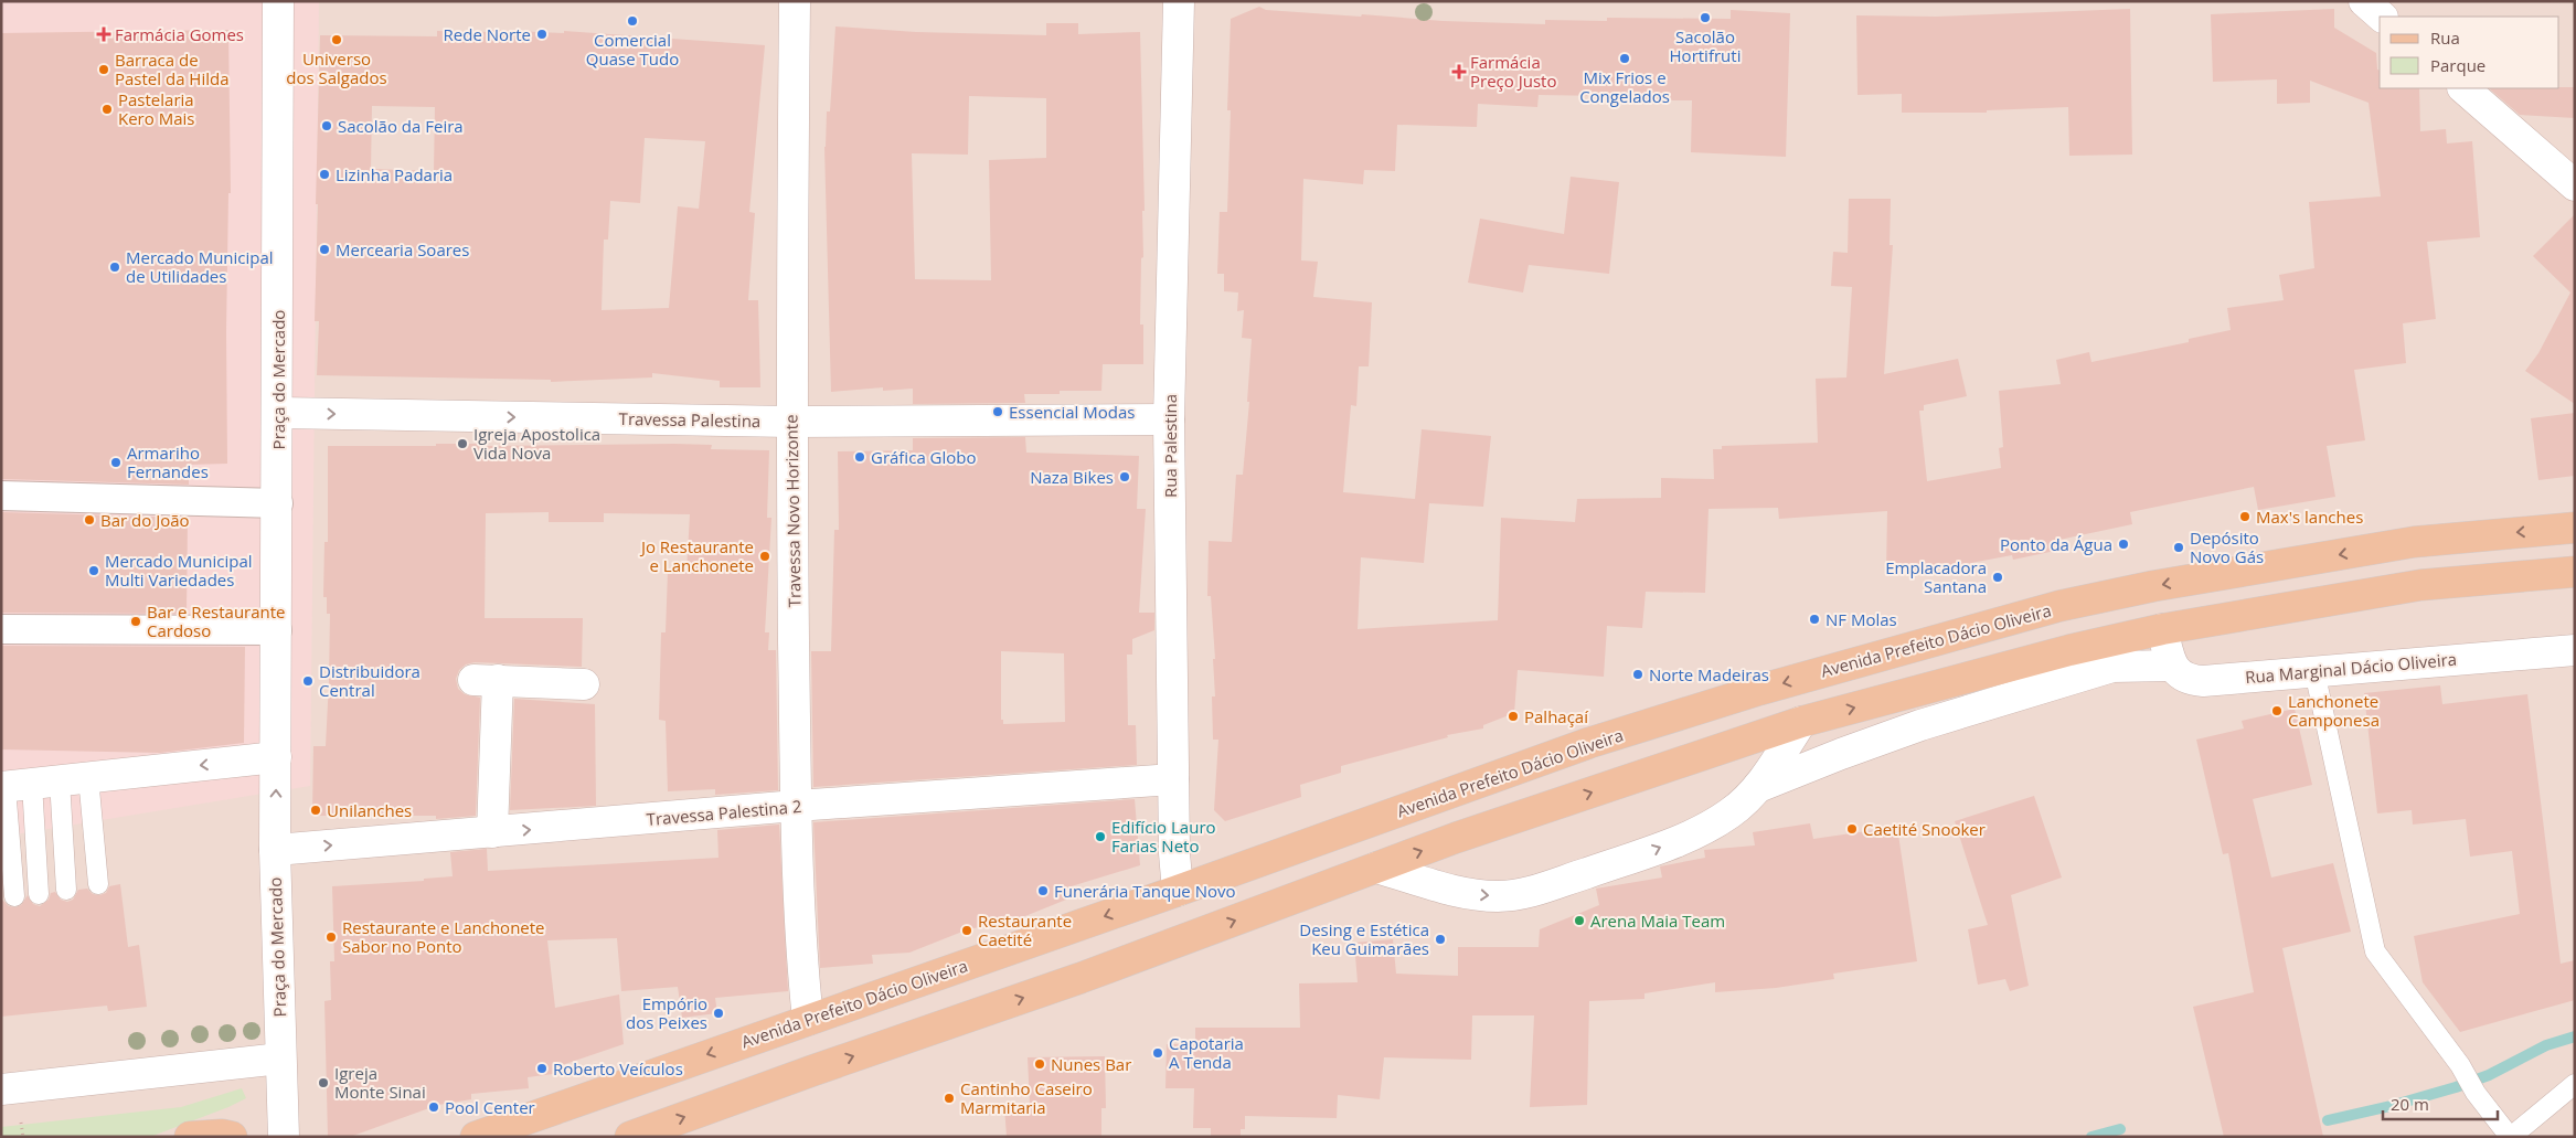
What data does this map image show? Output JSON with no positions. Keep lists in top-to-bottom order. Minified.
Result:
{"streets":{"main road":["Avenida Prefeito Dácio Oliveira"],"street":["Praça do Mercado","Travessa Palestina","Rua Palestina","Travessa Novo Horizonte","Rua Marginal Dácio Oliveira","Travessa Palestina 2"]},"crossings":[["Praça do Mercado","Travessa Palestina"],["Praça do Mercado","Travessa Palestina 2"],["Travessa Palestina","Rua Palestina"],["Travessa Palestina","Travessa Novo Horizonte"],["Rua Palestina","Avenida Prefeito Dácio Oliveira"],["Rua Palestina","Travessa Palestina 2"],["Travessa Novo Horizonte","Avenida Prefeito Dácio Oliveira"],["Travessa Novo Horizonte","Travessa Palestina 2"]],"one_way":["Travessa Palestina","Travessa Palestina 2"],"places":{"other":["Sacolão Hortifruti","Comercial Quase Tudo","Rede Norte","Universo dos Salgados","Mix Frios e Congelados","Barraca de Pastel da Hilda","Pastelaria Kero Mais","Sacolão da Feira","Lizinha Padaria","Mercearia Soares","Mercado Municipal de Utilidades","Essencial Modas","Igreja Apostolica Vida Nova","Gráfica Globo","Armariho Fernandes","Naza Bikes","Max's lanches","Bar do João","Ponto da Água","Depósito Novo Gás","Jo Restaurante e Lanchonete","Mercado Municipal Multi Variedades","Emplacadora Santana","NF Molas","Bar e Restaurante Cardoso","Norte Madeiras","Distribuidora Central","Lanchonete Camponesa","Palhaçaí","Unilanches","Caetité Snooker","Edifício Lauro Farias Neto","Funerária Tanque Novo","Arena Maia Team","Restaurante Caetité","Restaurante e Lanchonete Sabor no Ponto","Desing e Estética Keu Guimarães","Empório dos Peixes","Capotaria A Tenda","Nunes Bar","Roberto Veículos","Igreja Monte Sinai","Cantinho Caseiro Marmitaria","Pool Center"],"health":["Farmácia Gomes","Farmácia Preço Justo"]},"legend":["Rua","Parque"],"scale_bar":"20 m"}
